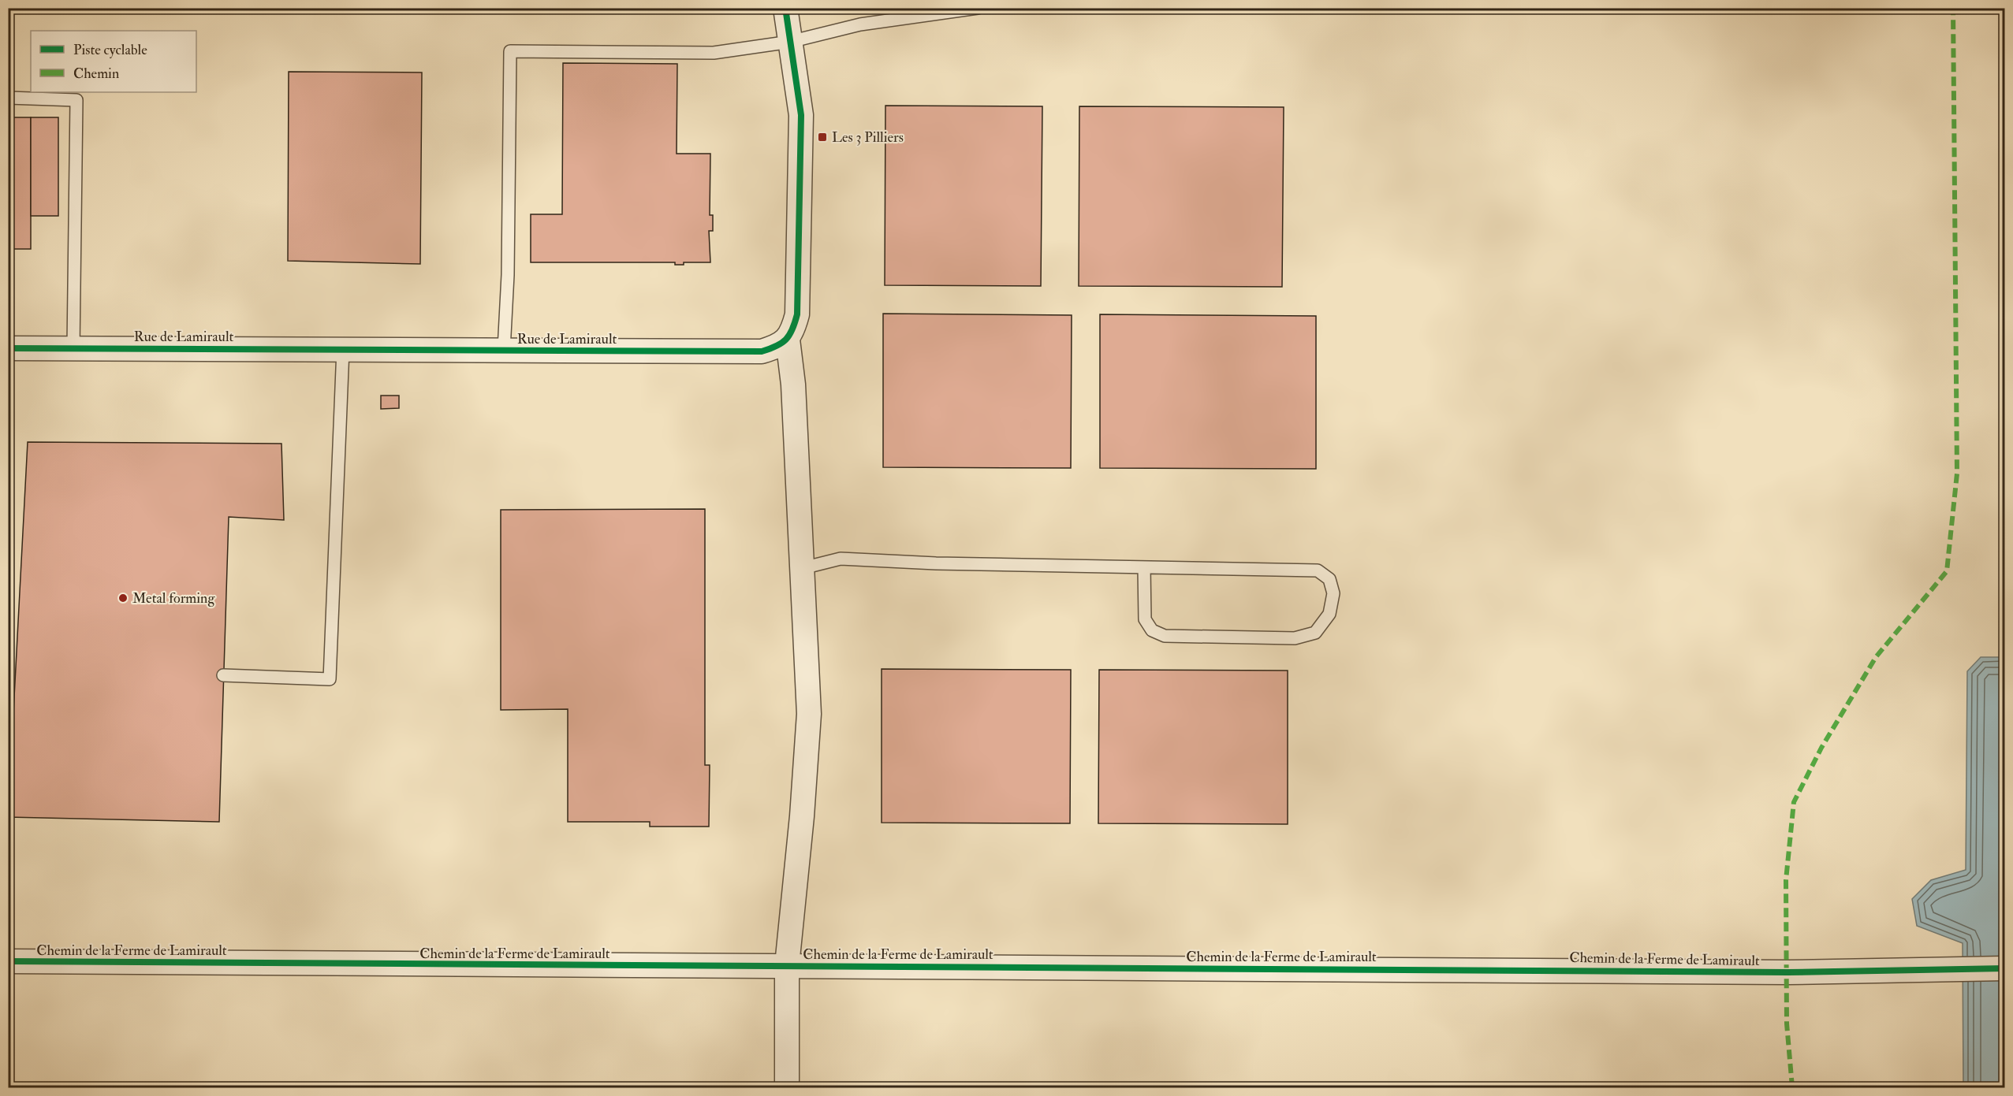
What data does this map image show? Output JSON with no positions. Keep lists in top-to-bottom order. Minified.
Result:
{"streets":{"street":["Rue de Lamirault","Chemin de la Ferme de Lamirault"]},"places":{"transit":["Les 3 Pilliers"],"other":["Metal forming"]},"legend":["Piste cyclable","Chemin"]}
